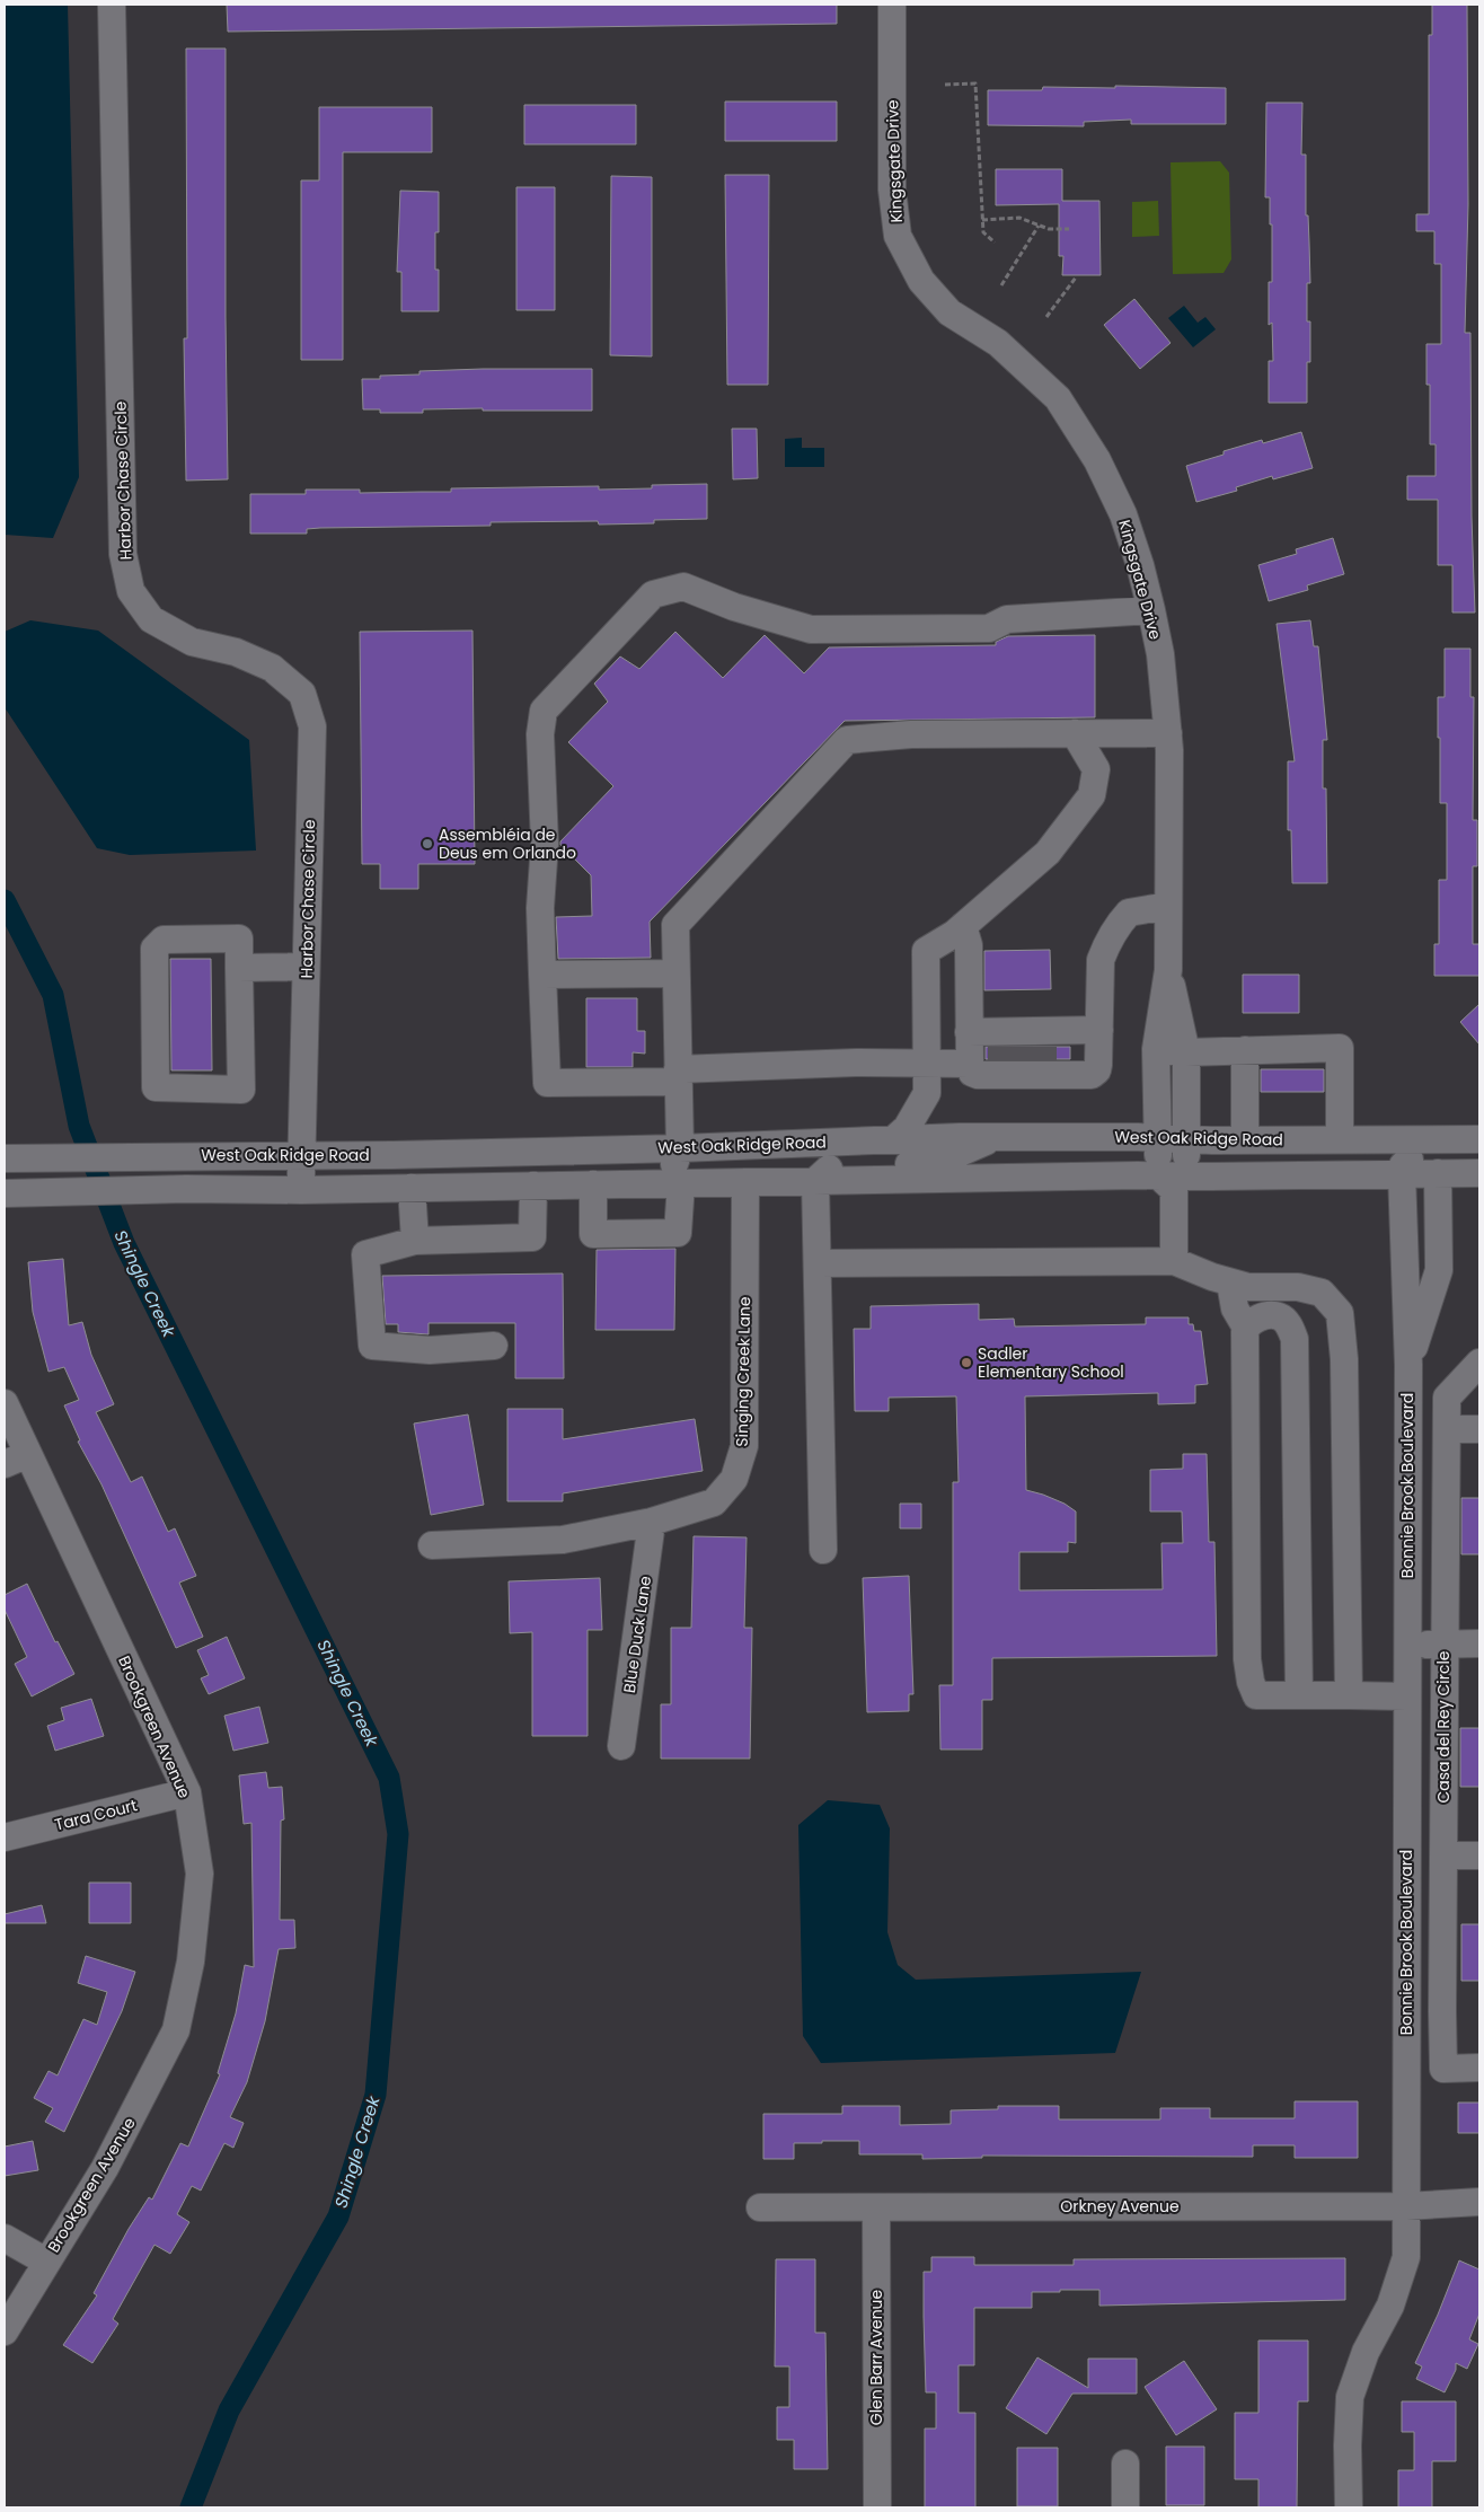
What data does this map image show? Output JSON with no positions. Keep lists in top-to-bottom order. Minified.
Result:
{"streets":{"street":["Kingsgate Drive","Harbor Chase Circle","West Oak Ridge Road","Singing Creek Lane","Bonnie Brook Boulevard","Blue Duck Lane","Brookgreen Avenue","Casa del Rey Circle","Tara Court","Orkney Avenue","Glen Barr Avenue"]},"crossings":[["Kingsgate Drive","West Oak Ridge Road"],["Harbor Chase Circle","West Oak Ridge Road"],["Singing Creek Lane","Blue Duck Lane"],["Bonnie Brook Boulevard","Orkney Avenue"],["Brookgreen Avenue","Tara Court"],["Orkney Avenue","Glen Barr Avenue"]],"water":["Shingle Creek"],"places":["Assembléia de Deus em Orlando","Sadler Elementary School"]}
